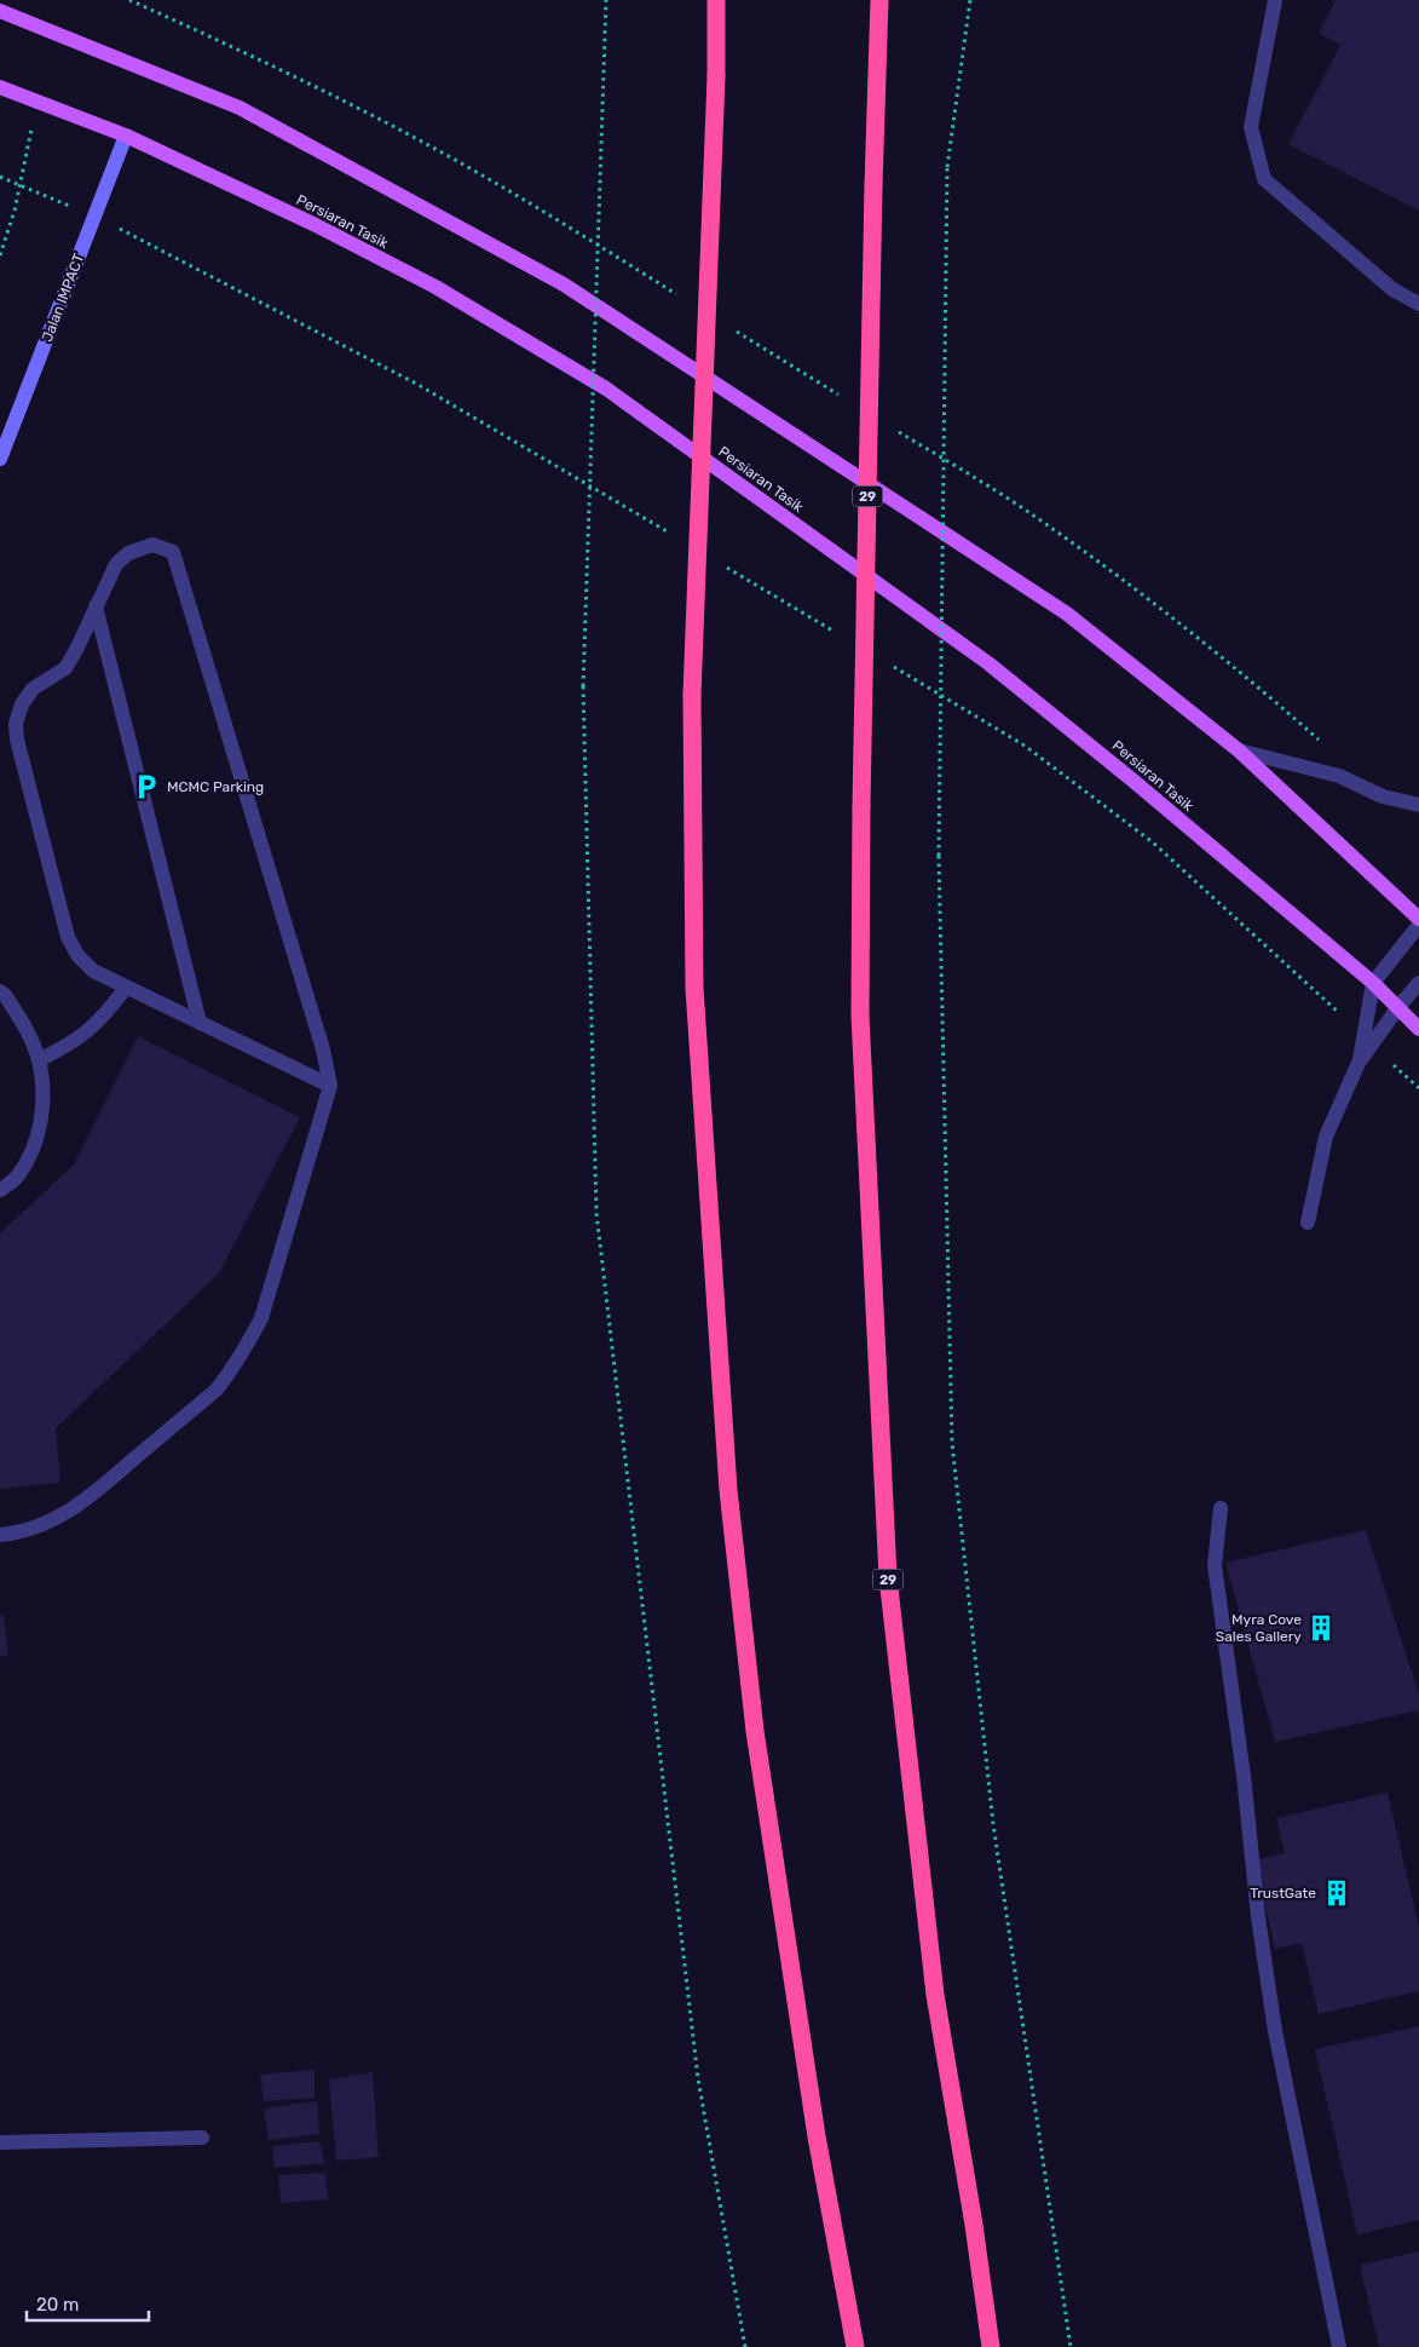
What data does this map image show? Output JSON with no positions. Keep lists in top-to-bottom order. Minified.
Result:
{"streets":{"highway":["29"],"main road":["Persiaran Tasik"],"street":["Jalan IMPACT"]},"crossings":[["Persiaran Tasik","Jalan IMPACT"]],"places":{"parking":["MCMC Parking"],"building":["Myra Cove Sales Gallery","TrustGate"]},"scale_bar":"20 m"}
